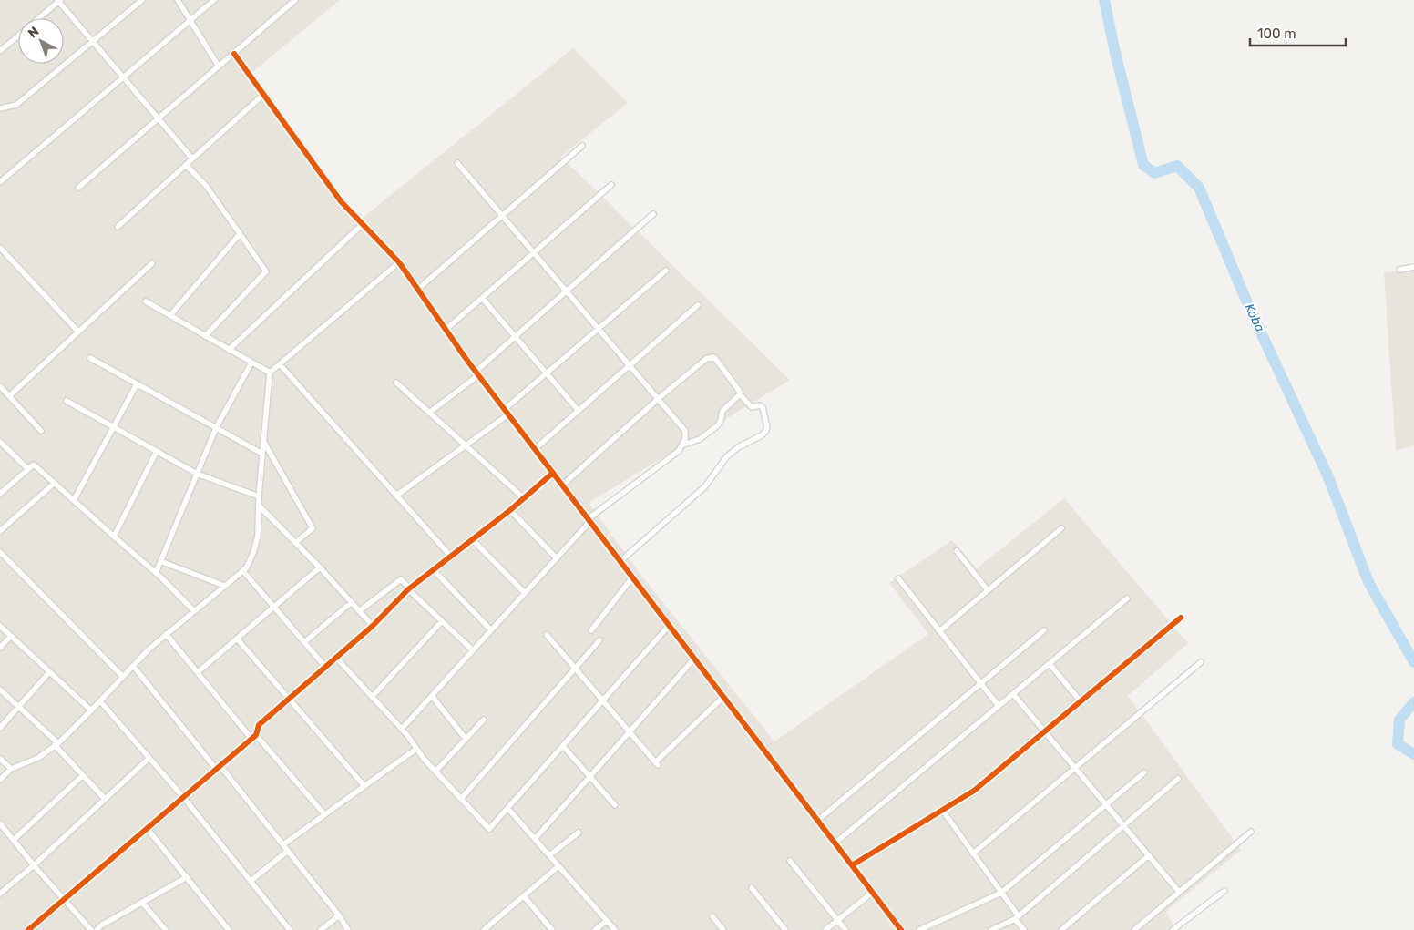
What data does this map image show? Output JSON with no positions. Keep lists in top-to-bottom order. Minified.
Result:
{"water":["Koba"],"scale_bar":"100 m","north":"top left"}
